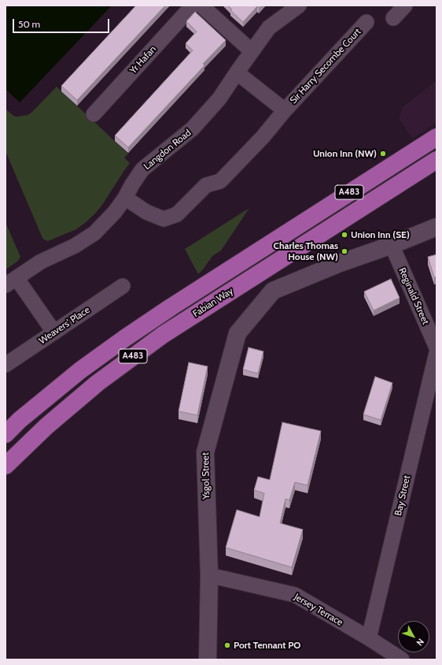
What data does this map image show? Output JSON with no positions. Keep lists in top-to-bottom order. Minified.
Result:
{"streets":{"highway":["A483","Fabian Way"],"street":["Yr Hafan","Sir Harry Secombe Court","Langdon Road","Reginald Street","Weavers' Place","Ysgol Street","Bay Street","Jersey Terrace"]},"crossings":[["Sir Harry Secombe Court","Langdon Road"],["Reginald Street","Ysgol Street"],["Ysgol Street","Jersey Terrace"],["Bay Street","Jersey Terrace"]],"places":["Union Inn (NW)","Union Inn (SE)","Charles Thomas House (NW)","Port Tennant PO"],"scale_bar":"50 m","north":"bottom right"}
